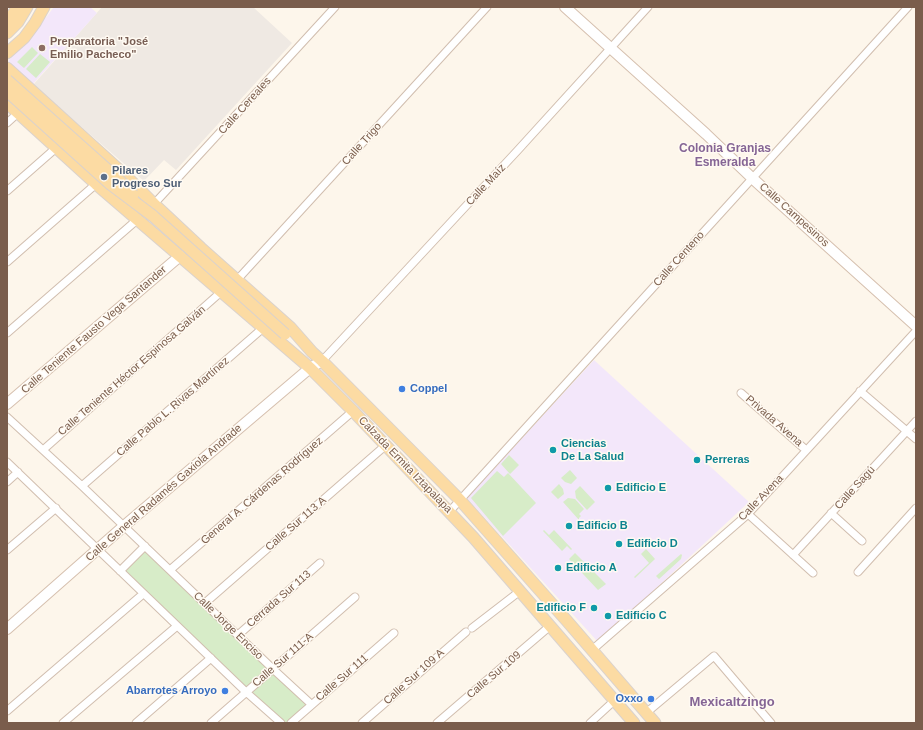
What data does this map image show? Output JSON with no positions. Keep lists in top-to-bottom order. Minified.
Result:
{"streets":{"main road":["Calzada Ermita Iztapalapa"],"street":["Calle Cereales","Calle Trigo","Calle Maíz","Calle Campesinos","Calle Centeno","Calle Teniente Fausto Vega Santander","Calle Teniente Héctor Espinosa Galván","Calle Pablo L. Rivas Martínez","Privada Avena","Calle Sagú","General A. Cárdenas Rodríguez","Calle General Radamés Gaxiola Andrade","Calle Avena","Calle Sur 113 A","Cerrada Sur 113","Calle Jorge Enciso","Calle Sur 111-A","Calle Sur 109","Calle Sur 109 A","Calle Sur 111"]},"crossings":[["Calle Cereales","Calzada Ermita Iztapalapa"],["Calle Trigo","Calzada Ermita Iztapalapa"],["Calle Maíz","Calle Campesinos"],["Calle Maíz","Calzada Ermita Iztapalapa"],["Calle Maíz","Calle General Radamés Gaxiola Andrade"],["Calle Campesinos","Calle Centeno"],["Calle Centeno","Calzada Ermita Iztapalapa"],["Calle Teniente Fausto Vega Santander","Calzada Ermita Iztapalapa"],["Calle Teniente Héctor Espinosa Galván","Calzada Ermita Iztapalapa"],["Calle Teniente Héctor Espinosa Galván","Calle Jorge Enciso"],["Calle Pablo L. Rivas Martínez","Calzada Ermita Iztapalapa"],["Calle Pablo L. Rivas Martínez","Calle Jorge Enciso"],["Privada Avena","Calle Avena"],["Calzada Ermita Iztapalapa","General A. Cárdenas Rodríguez"],["Calzada Ermita Iztapalapa","Calle General Radamés Gaxiola Andrade"],["Calzada Ermita Iztapalapa","Calle Avena"],["Calzada Ermita Iztapalapa","Calle Sur 113 A"],["Calzada Ermita Iztapalapa","Calle Sur 109"],["Calzada Ermita Iztapalapa","Calle Sur 109 A"],["General A. Cárdenas Rodríguez","Calle Jorge Enciso"],["Calle General Radamés Gaxiola Andrade","Calle Jorge Enciso"],["Calle Sur 113 A","Calle Jorge Enciso"],["Cerrada Sur 113","Calle Jorge Enciso"],["Calle Jorge Enciso","Calle Sur 111-A"],["Calle Jorge Enciso","Calle Sur 111"]],"districts":["Colonia Granjas Esmeralda","Mexicaltzingo"],"places":["Preparatoria \"José Emilio Pacheco\"","Pilares Progreso Sur","Coppel","Ciencias De La Salud","Perreras","Edificio E","Edificio B","Edificio D","Edificio A","Edificio F","Edificio C","Abarrotes Arroyo","Oxxo"]}
